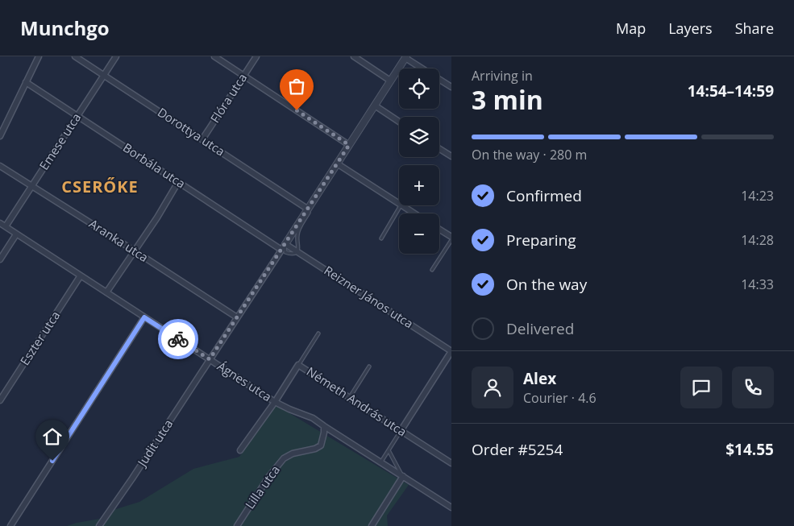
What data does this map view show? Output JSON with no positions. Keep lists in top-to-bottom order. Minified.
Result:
{"streets":{"street":["Flóra utca","Dorottya utca","Emese utca","Borbála utca","Aranka utca","Reizner János utca","Eszter utca","Ágnes utca","Németh András utca","Judit utca","Lilla utca"]},"crossings":[["Flóra utca","Dorottya utca"],["Dorottya utca","Emese utca"],["Emese utca","Borbála utca"],["Emese utca","Aranka utca"],["Emese utca","Ágnes utca"],["Borbála utca","Judit utca"],["Aranka utca","Judit utca"],["Reizner János utca","Judit utca"],["Eszter utca","Ágnes utca"],["Ágnes utca","Németh András utca"],["Ágnes utca","Judit utca"],["Ágnes utca","Lilla utca"]],"districts":["CSERŐKE"],"page":{"header":"Munchgo","nav":["Map","Layers","Share"],"heading":["3 min","Arriving in","14:54–14:59"],"panel":["Alex","Courier · 4.6","Order #5254","$14.55"],"map_buttons":["+","−"],"bar":"On the way · 280 m","list":[["Confirmed","14:23"],["Preparing","14:28"],["On the way","14:33"],"Delivered"]}}
